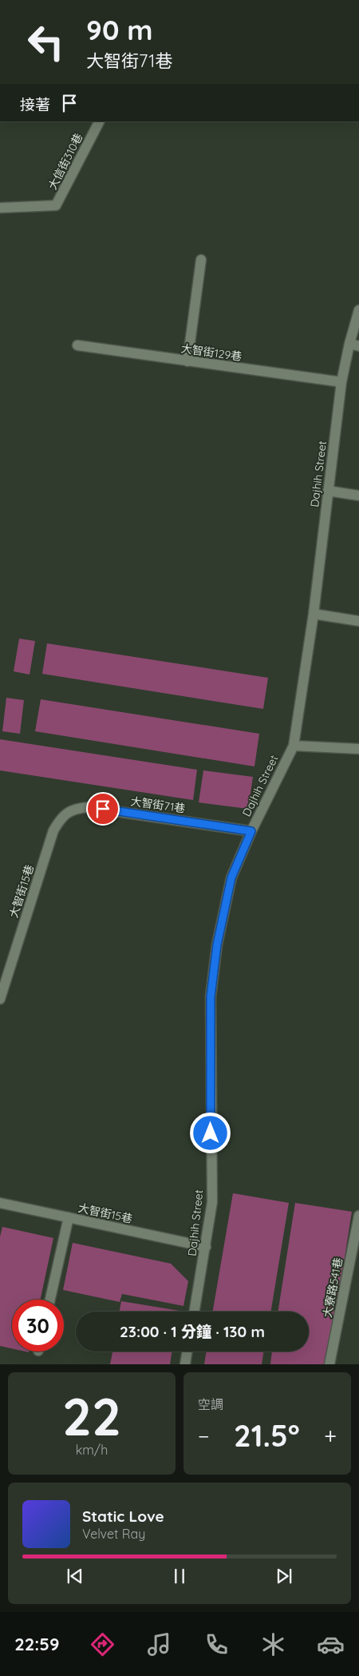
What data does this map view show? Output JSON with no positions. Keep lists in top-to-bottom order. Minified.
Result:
{"streets":{"street":["大信街310巷","大智街129巷","Dajhih Street","大智街71巷","大智街15巷","大寮路541巷"]},"crossings":[["大智街129巷","Dajhih Street"],["Dajhih Street","大智街71巷"],["Dajhih Street","大智街15巷"],["大智街71巷","大智街15巷"]],"page":{"turn":["90 m","大智街71巷"],"then":"接著","limit":"30","trip":"23:00 · 1 分鐘 · 130 m","tile":[["22","km/h"],"空調"],"heat":["−","21.5°","+"],"song":["Static Love","Velvet Ray"],"tabs":"22:59"}}
